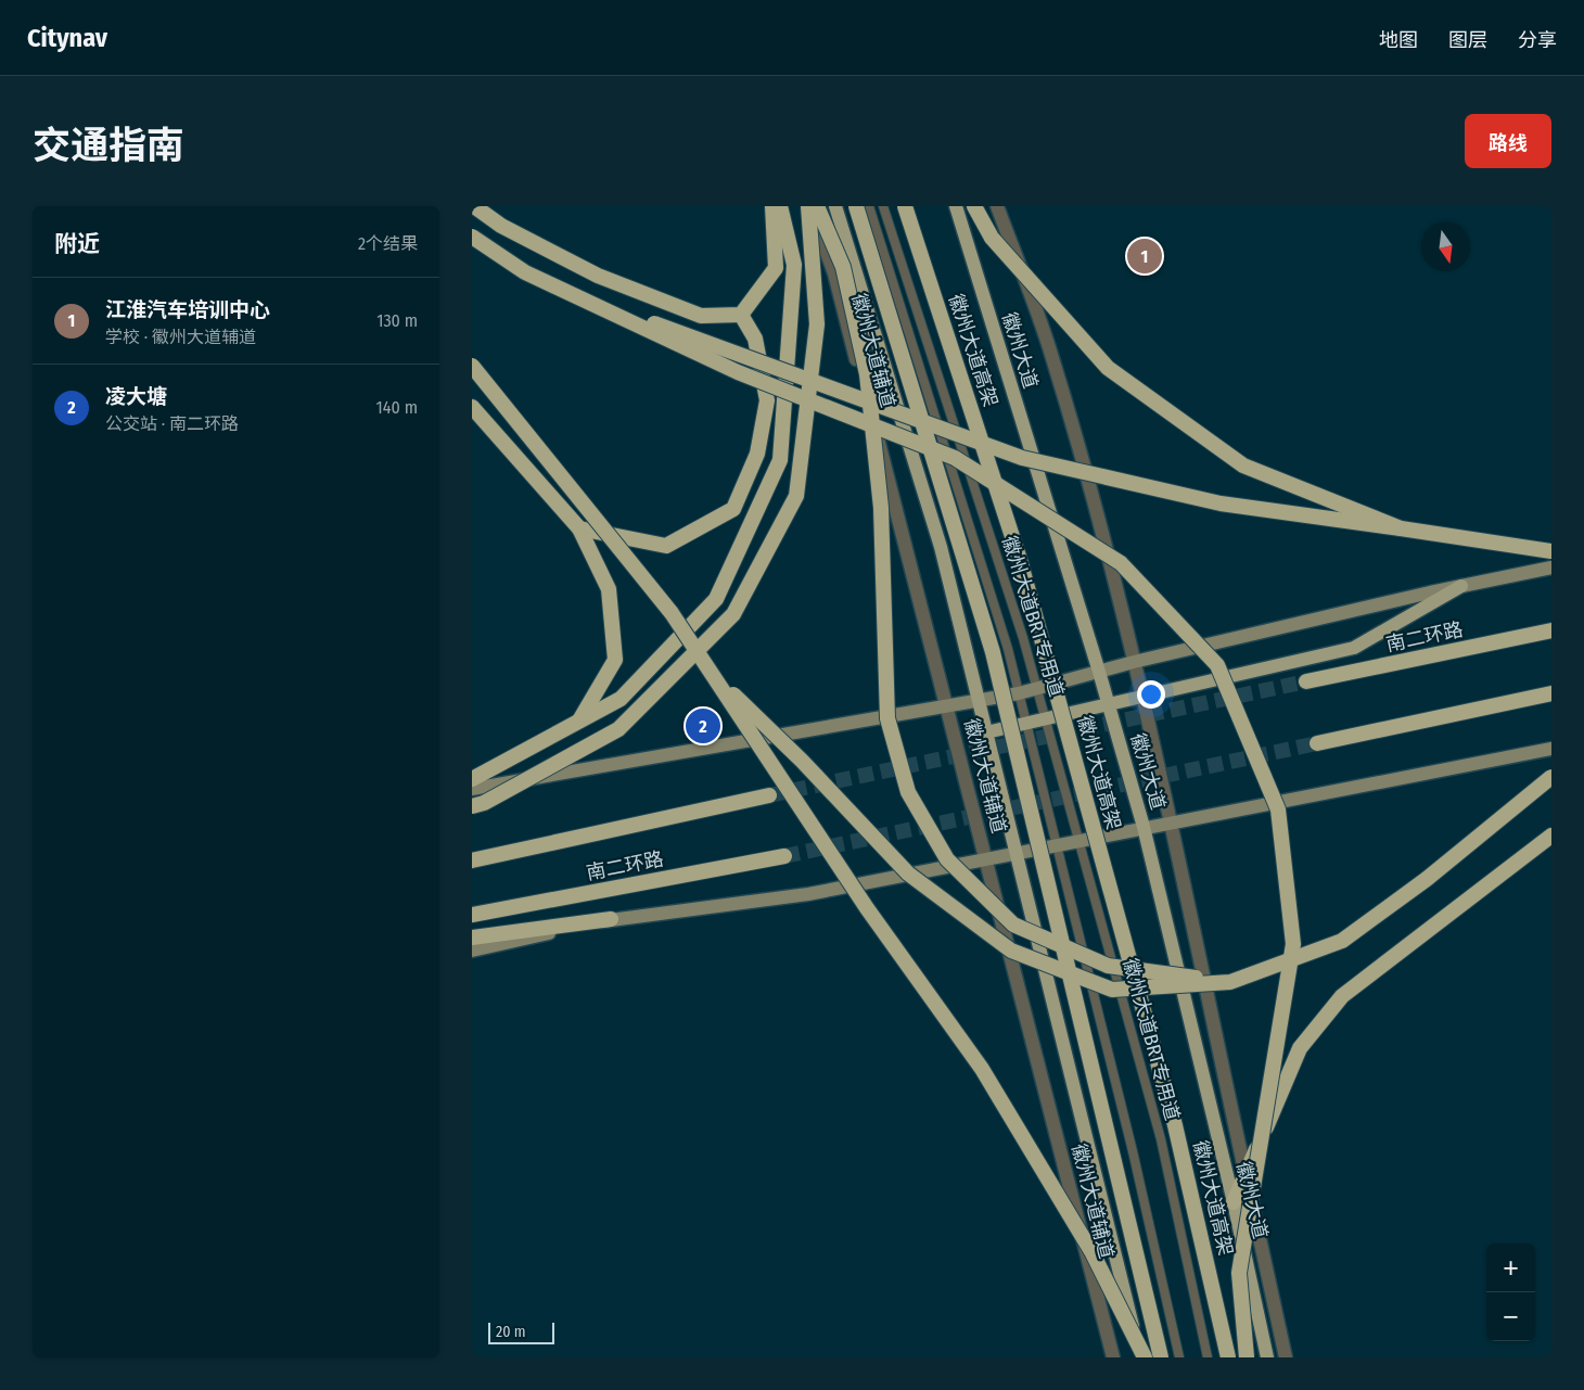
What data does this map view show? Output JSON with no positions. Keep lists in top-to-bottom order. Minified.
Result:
{"streets":{"highway":["徽州大道高架","南二环路"],"main road":["徽州大道"],"street":["徽州大道辅道"],"lane":["徽州大道BRT专用道"]},"scale_bar":"20 m","north":"bottom","page":{"header":"Citynav","nav":["地图","图层","分享"],"title":"交通指南","buttons":"路线","heading":["附近","2个结果"],"pins":["1","2"],"list":[{"mark":"1","name":"江淮汽车培训中心","note":"学校 · 徽州大道辅道","value":"130 m"},{"mark":"2","name":"凌大塘","note":"公交站 · 南二环路","value":"140 m"}],"map_buttons":["+","−"],"scale":"20 m"}}
